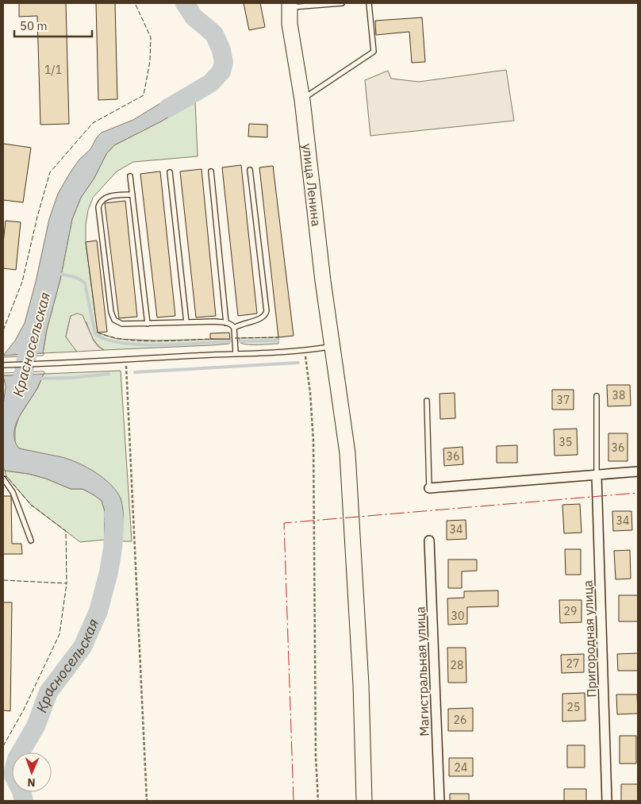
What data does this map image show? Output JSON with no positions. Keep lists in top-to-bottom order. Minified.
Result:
{"streets":{"main road":["улица Ленина"],"street":["Пригородная улица","Магистральная улица"]},"water":["Красносельская"],"house_numbers":["1/1","38","37","35","36","36","34","34","29","30","27","28","25","26","24"],"scale_bar":"50 m","north":"bottom"}
